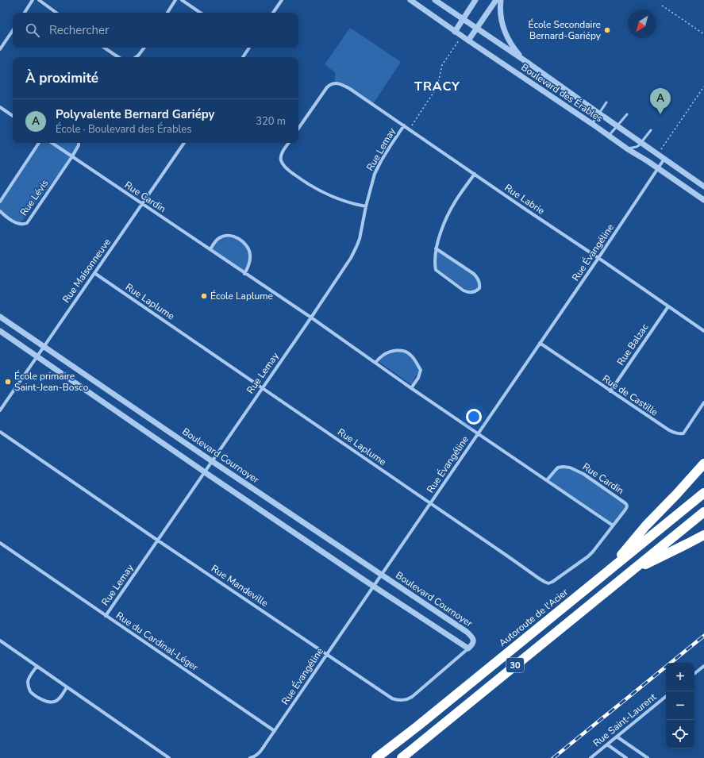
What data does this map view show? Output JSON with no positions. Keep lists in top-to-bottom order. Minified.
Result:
{"streets":{"highway":["Autoroute de l'Acier","30"],"street":["Boulevard des Érables","Rue Lemay","Rue Cardin","Rue Lévis","Rue Labrie","Rue Évangéline","Rue Maisonneuve","Rue Laplume","Rue Balzac","Rue de Castille","Boulevard Cournoyer","Rue Mandeville","Rue du Cardinal-Léger","Rue Saint-Laurent"]},"crossings":[["Boulevard des Érables","Rue Évangéline"],["Rue Lemay","Rue Cardin"],["Rue Lemay","Rue Labrie"],["Rue Lemay","Rue Laplume"],["Rue Lemay","Boulevard Cournoyer"],["Rue Lemay","Rue Mandeville"],["Rue Lemay","Rue du Cardinal-Léger"],["Rue Cardin","Rue Lévis"],["Rue Cardin","Rue Évangéline"],["Rue Cardin","Rue Maisonneuve"],["Rue Cardin","Rue Laplume"],["Rue Labrie","Rue Évangéline"],["Rue Labrie","Rue Balzac"],["Rue Évangéline","Rue Laplume"],["Rue Évangéline","Rue de Castille"],["Rue Évangéline","Boulevard Cournoyer"],["Rue Évangéline","Rue Mandeville"],["Rue Évangéline","Rue du Cardinal-Léger"],["Rue Maisonneuve","Rue Laplume"],["Rue Maisonneuve","Boulevard Cournoyer"],["Rue Balzac","Rue de Castille"],["Boulevard Cournoyer","Rue Mandeville"]],"districts":["TRACY"],"places":["École Secondaire Bernard-Gariépy","École Laplume","École primaire Saint-Jean-Bosco"],"north":"bottom left","page":{"search":"Rechercher","heading":"À proximité","pins":"A","list":[{"mark":"A","name":"Polyvalente Bernard Gariépy","note":"École · Boulevard des Érables","value":"320 m"}],"map_buttons":["+","−"]}}
